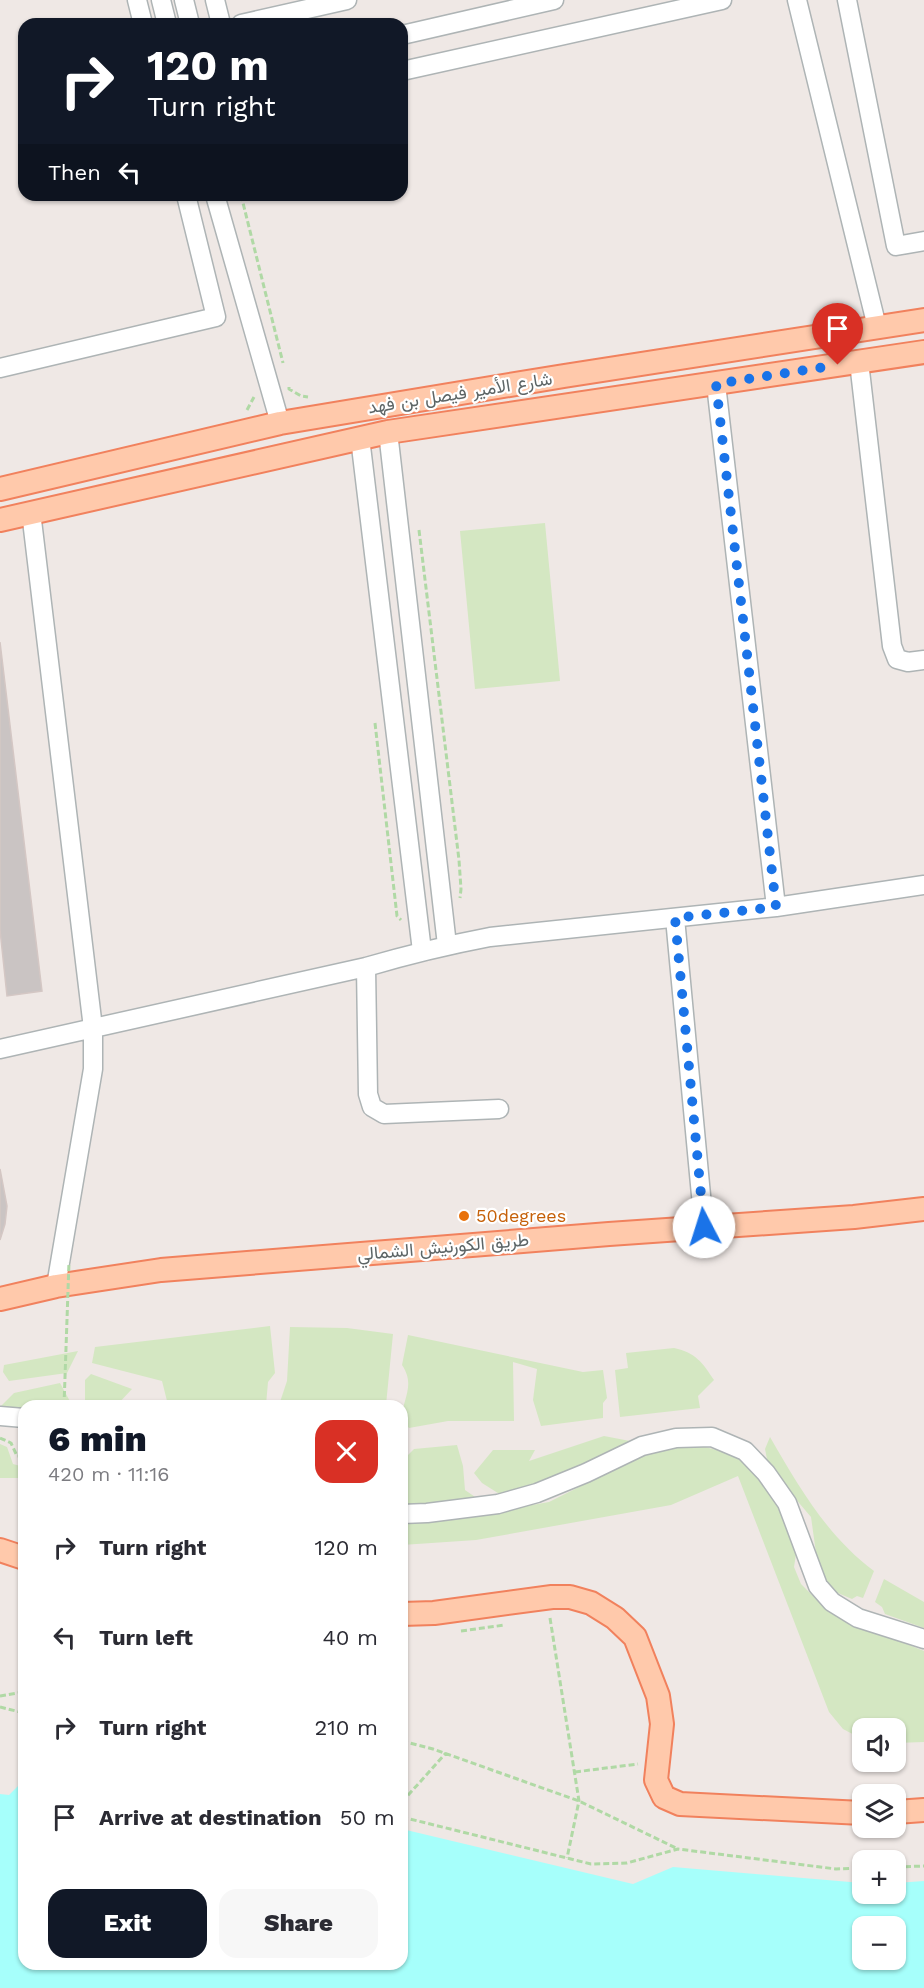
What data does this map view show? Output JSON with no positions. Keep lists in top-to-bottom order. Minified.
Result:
{"streets":{"main road":["شارع الأمير فيصل بن فهد","طريق الكورنيش الشمالي"]},"places":["50degrees"],"page":{"turn":["120 m","Turn right"],"then":"Then","heading":["6 min","420 m · 11:16"],"list":[{"name":"Turn right","value":"120 m"},{"name":"Turn left","value":"40 m"},{"name":"Turn right","value":"210 m"},{"name":"Arrive at destination","value":"50 m"}],"map_buttons":["+","−"],"buttons":["Exit","Share"]}}
